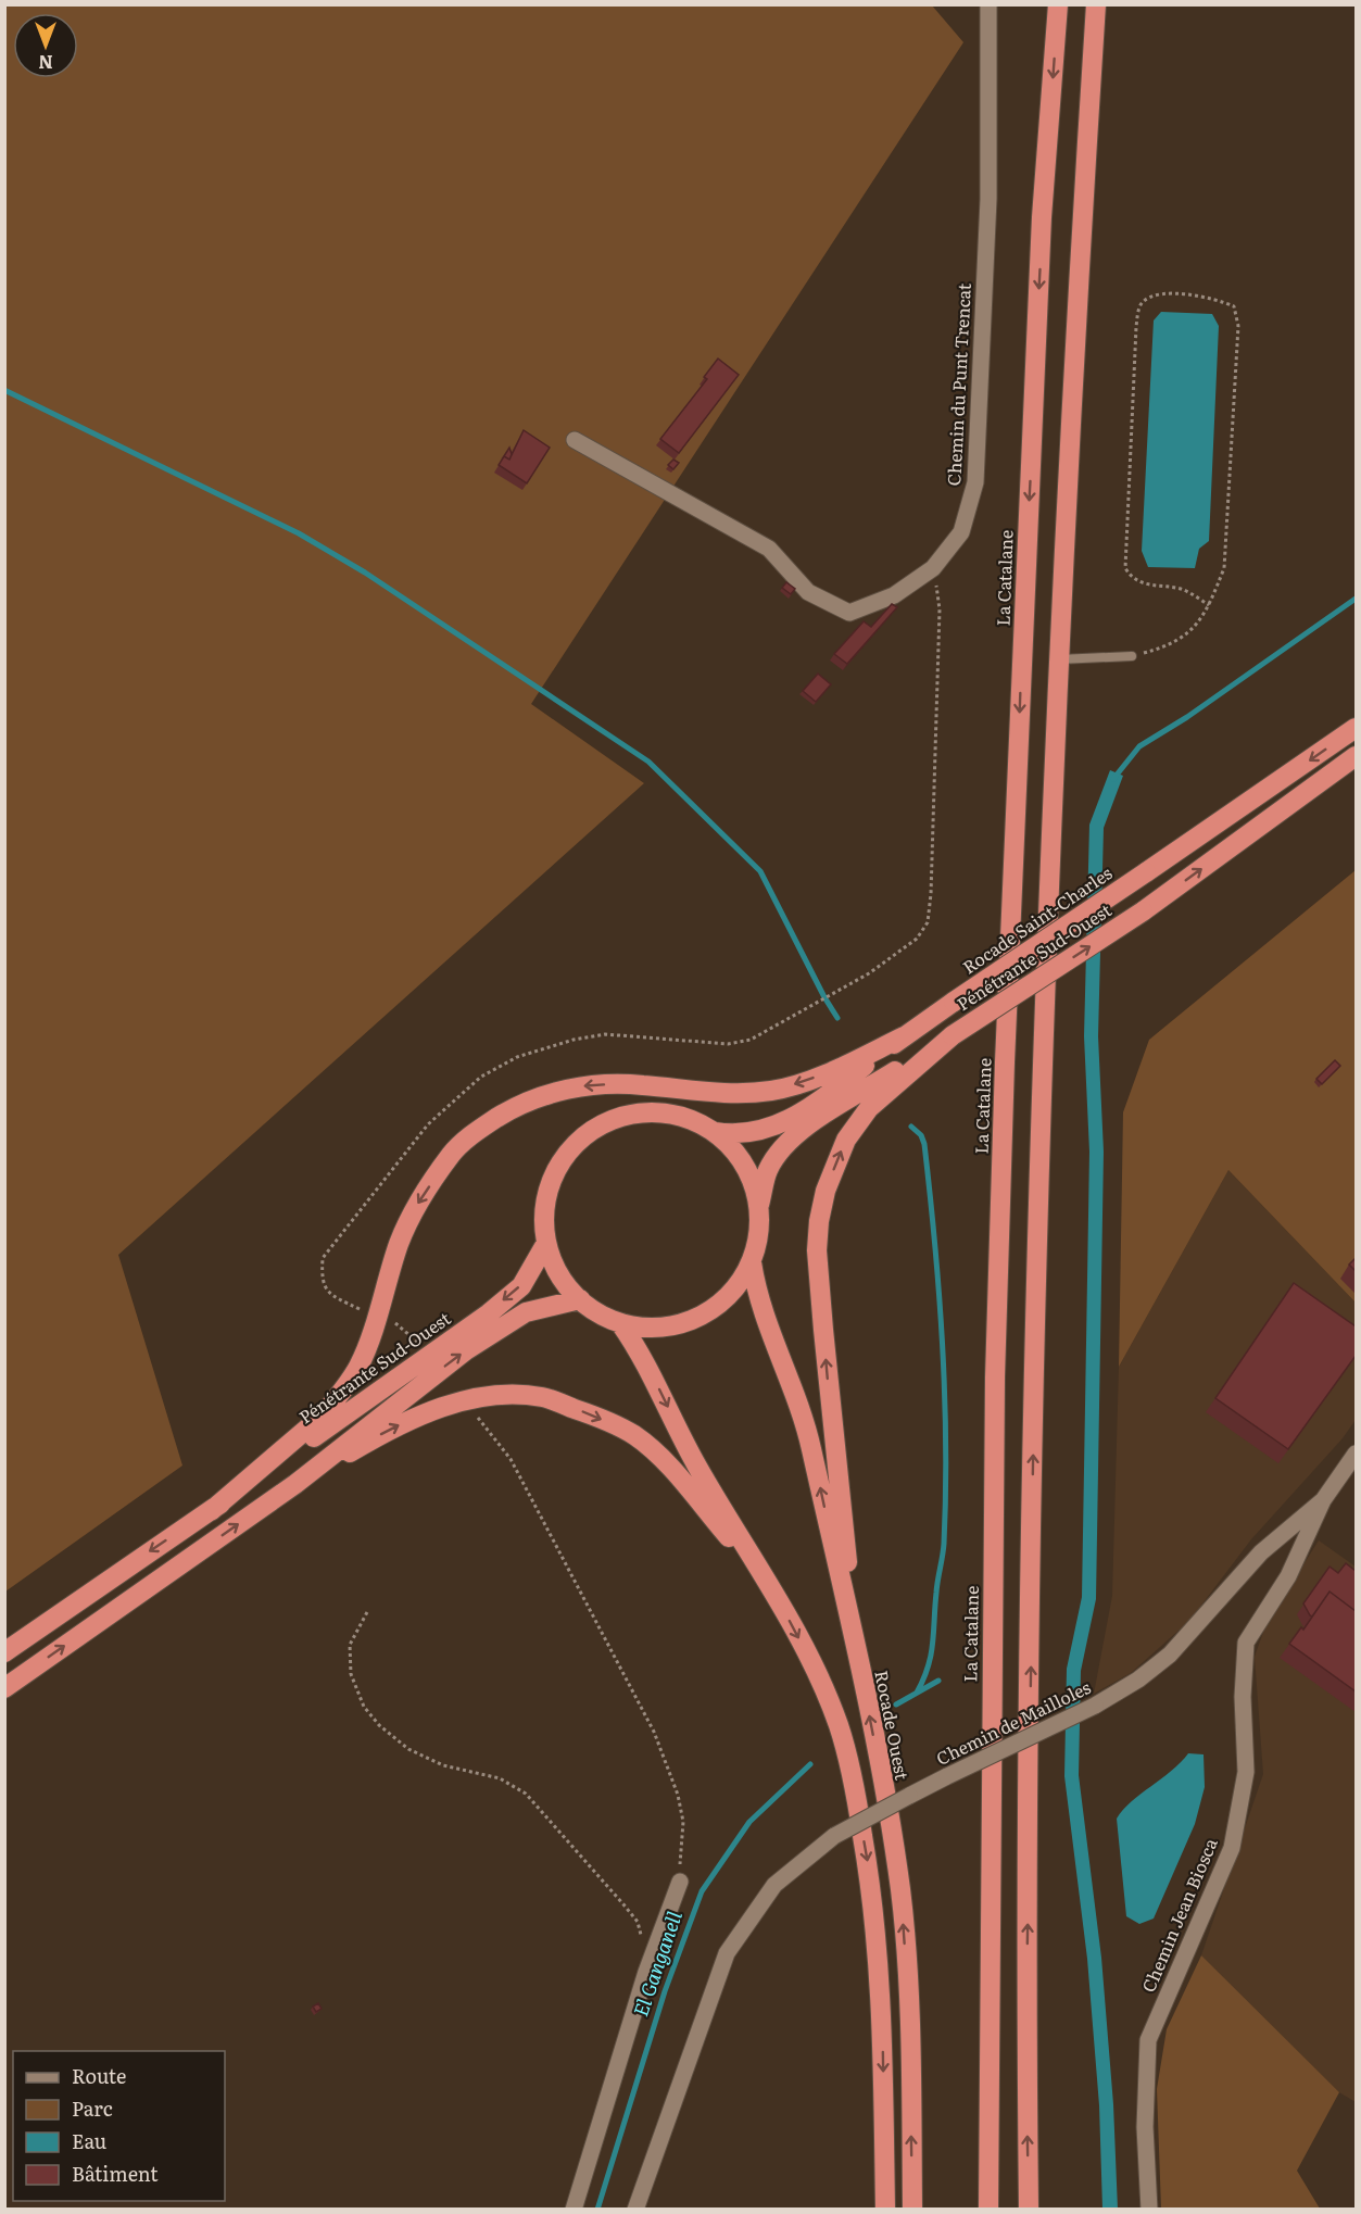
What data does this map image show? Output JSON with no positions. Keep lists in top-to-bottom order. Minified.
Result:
{"streets":{"highway":["La Catalane","Rocade Saint-Charles","Pénétrante Sud-Ouest","Rocade Ouest"],"street":["Chemin du Punt Trencat","Chemin de Mailloles","Chemin Jean Biosca"]},"crossings":[["Rocade Saint-Charles","Pénétrante Sud-Ouest"],["Pénétrante Sud-Ouest","Rocade Ouest"],["Chemin de Mailloles","Chemin Jean Biosca"]],"one_way":["Rocade Saint-Charles"],"water":["El Ganganell"],"legend":["Route","Parc","Eau","Bâtiment"],"north":"bottom"}
